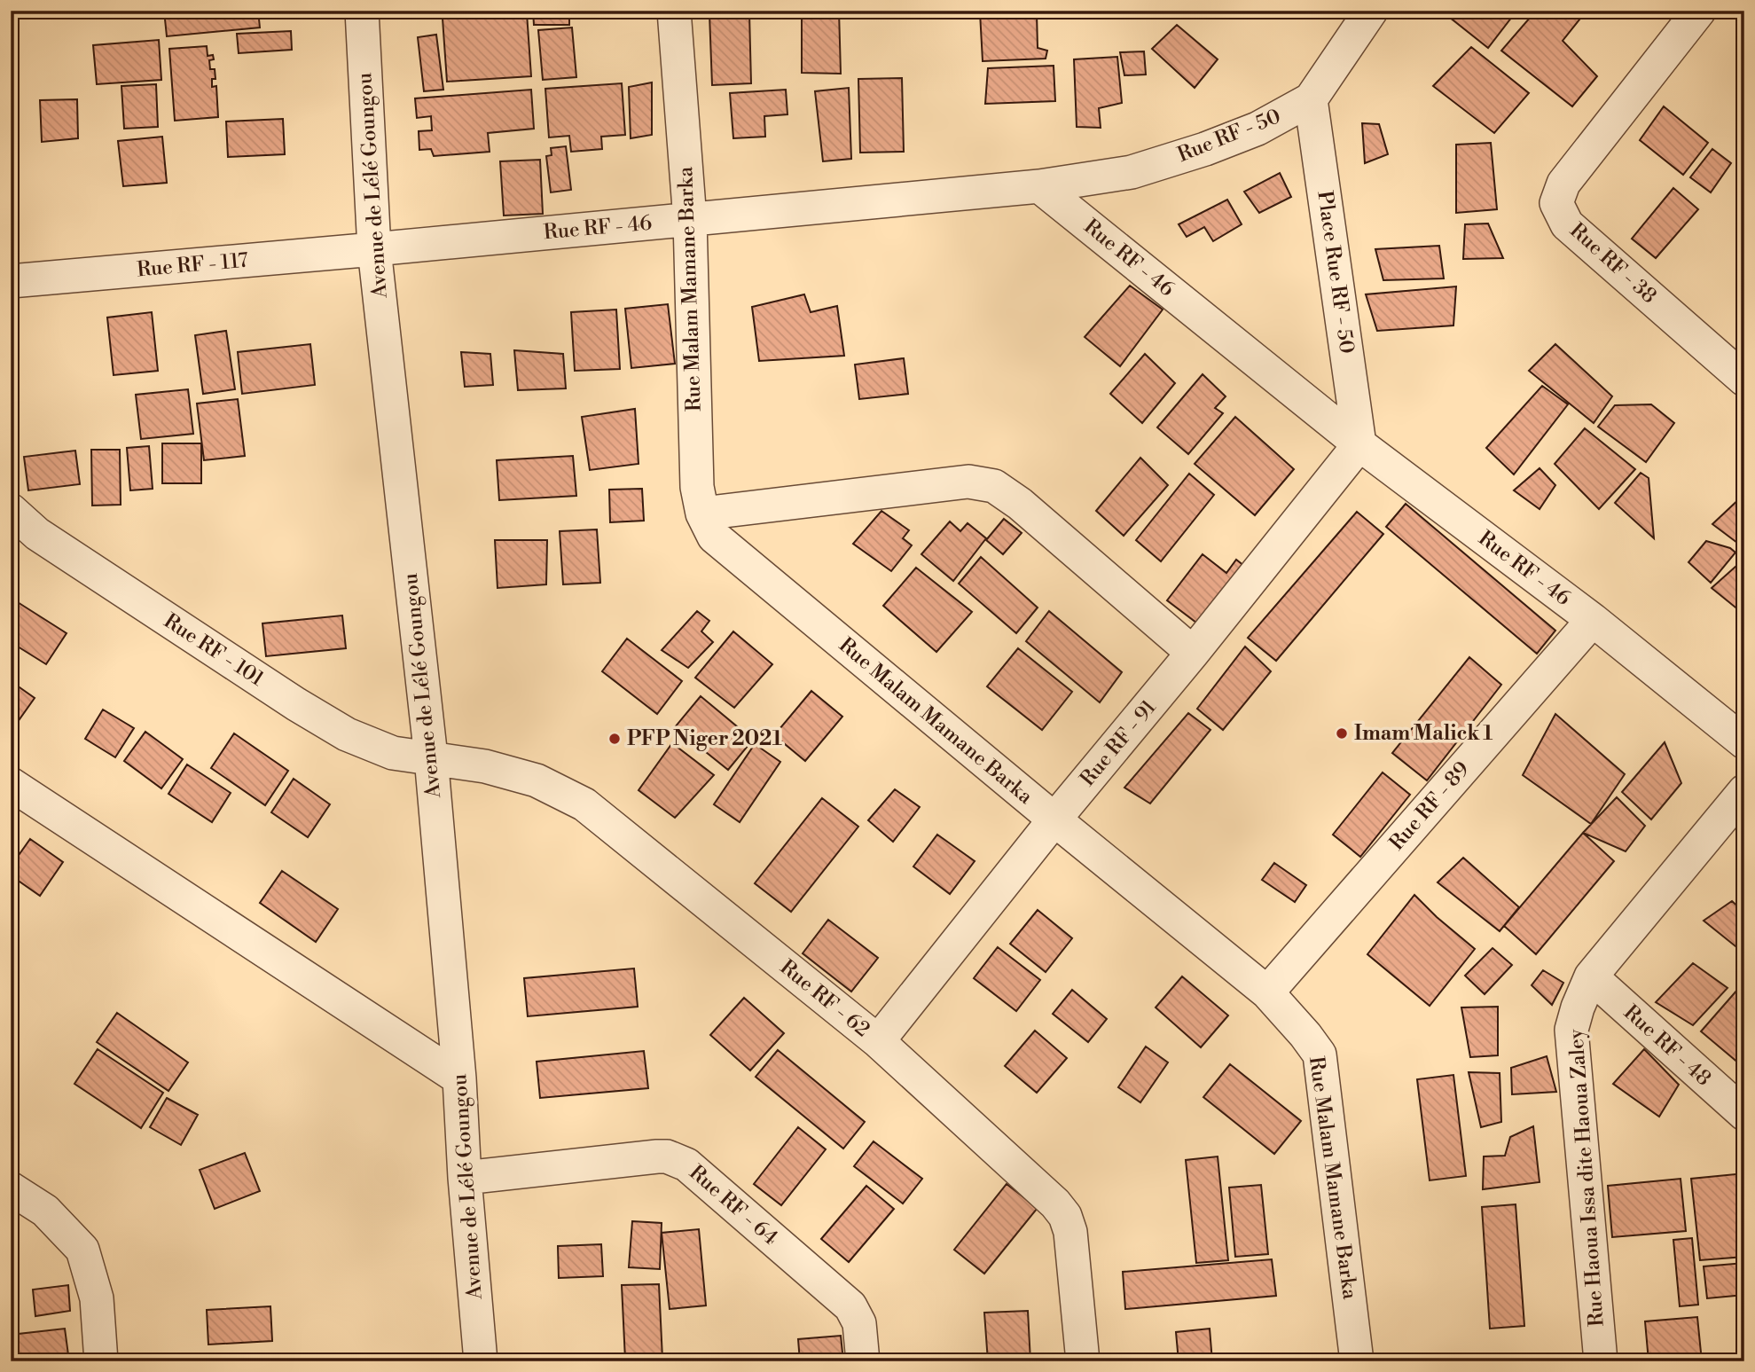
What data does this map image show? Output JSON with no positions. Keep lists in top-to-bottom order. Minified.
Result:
{"streets":{"street":["Rue RF - 50","Avenue de Lélé Goungou","Rue RF - 46","Rue RF - 38","Rue RF - 117","Place Rue RF - 50","Rue Malam Mamane Barka","Rue RF - 101","Rue RF - 91","Rue RF - 89","Rue RF - 62","Rue RF - 48","Rue Haoua Issa dite Haoua Zaley","Rue RF - 64"]},"crossings":[["Rue RF - 50","Rue RF - 46"],["Rue RF - 50","Place Rue RF - 50"],["Avenue de Lélé Goungou","Rue RF - 46"],["Avenue de Lélé Goungou","Rue RF - 117"],["Avenue de Lélé Goungou","Rue RF - 101"],["Avenue de Lélé Goungou","Rue RF - 62"],["Avenue de Lélé Goungou","Rue RF - 64"],["Rue RF - 46","Rue RF - 117"],["Rue RF - 46","Place Rue RF - 50"],["Rue RF - 46","Rue Malam Mamane Barka"],["Rue RF - 46","Rue RF - 91"],["Rue RF - 46","Rue RF - 89"],["Place Rue RF - 50","Rue RF - 91"],["Rue Malam Mamane Barka","Rue RF - 91"],["Rue Malam Mamane Barka","Rue RF - 89"],["Rue RF - 101","Rue RF - 62"],["Rue RF - 91","Rue RF - 62"],["Rue RF - 48","Rue Haoua Issa dite Haoua Zaley"]],"places":["Imam Malick 1","PFP Niger 2021"]}
